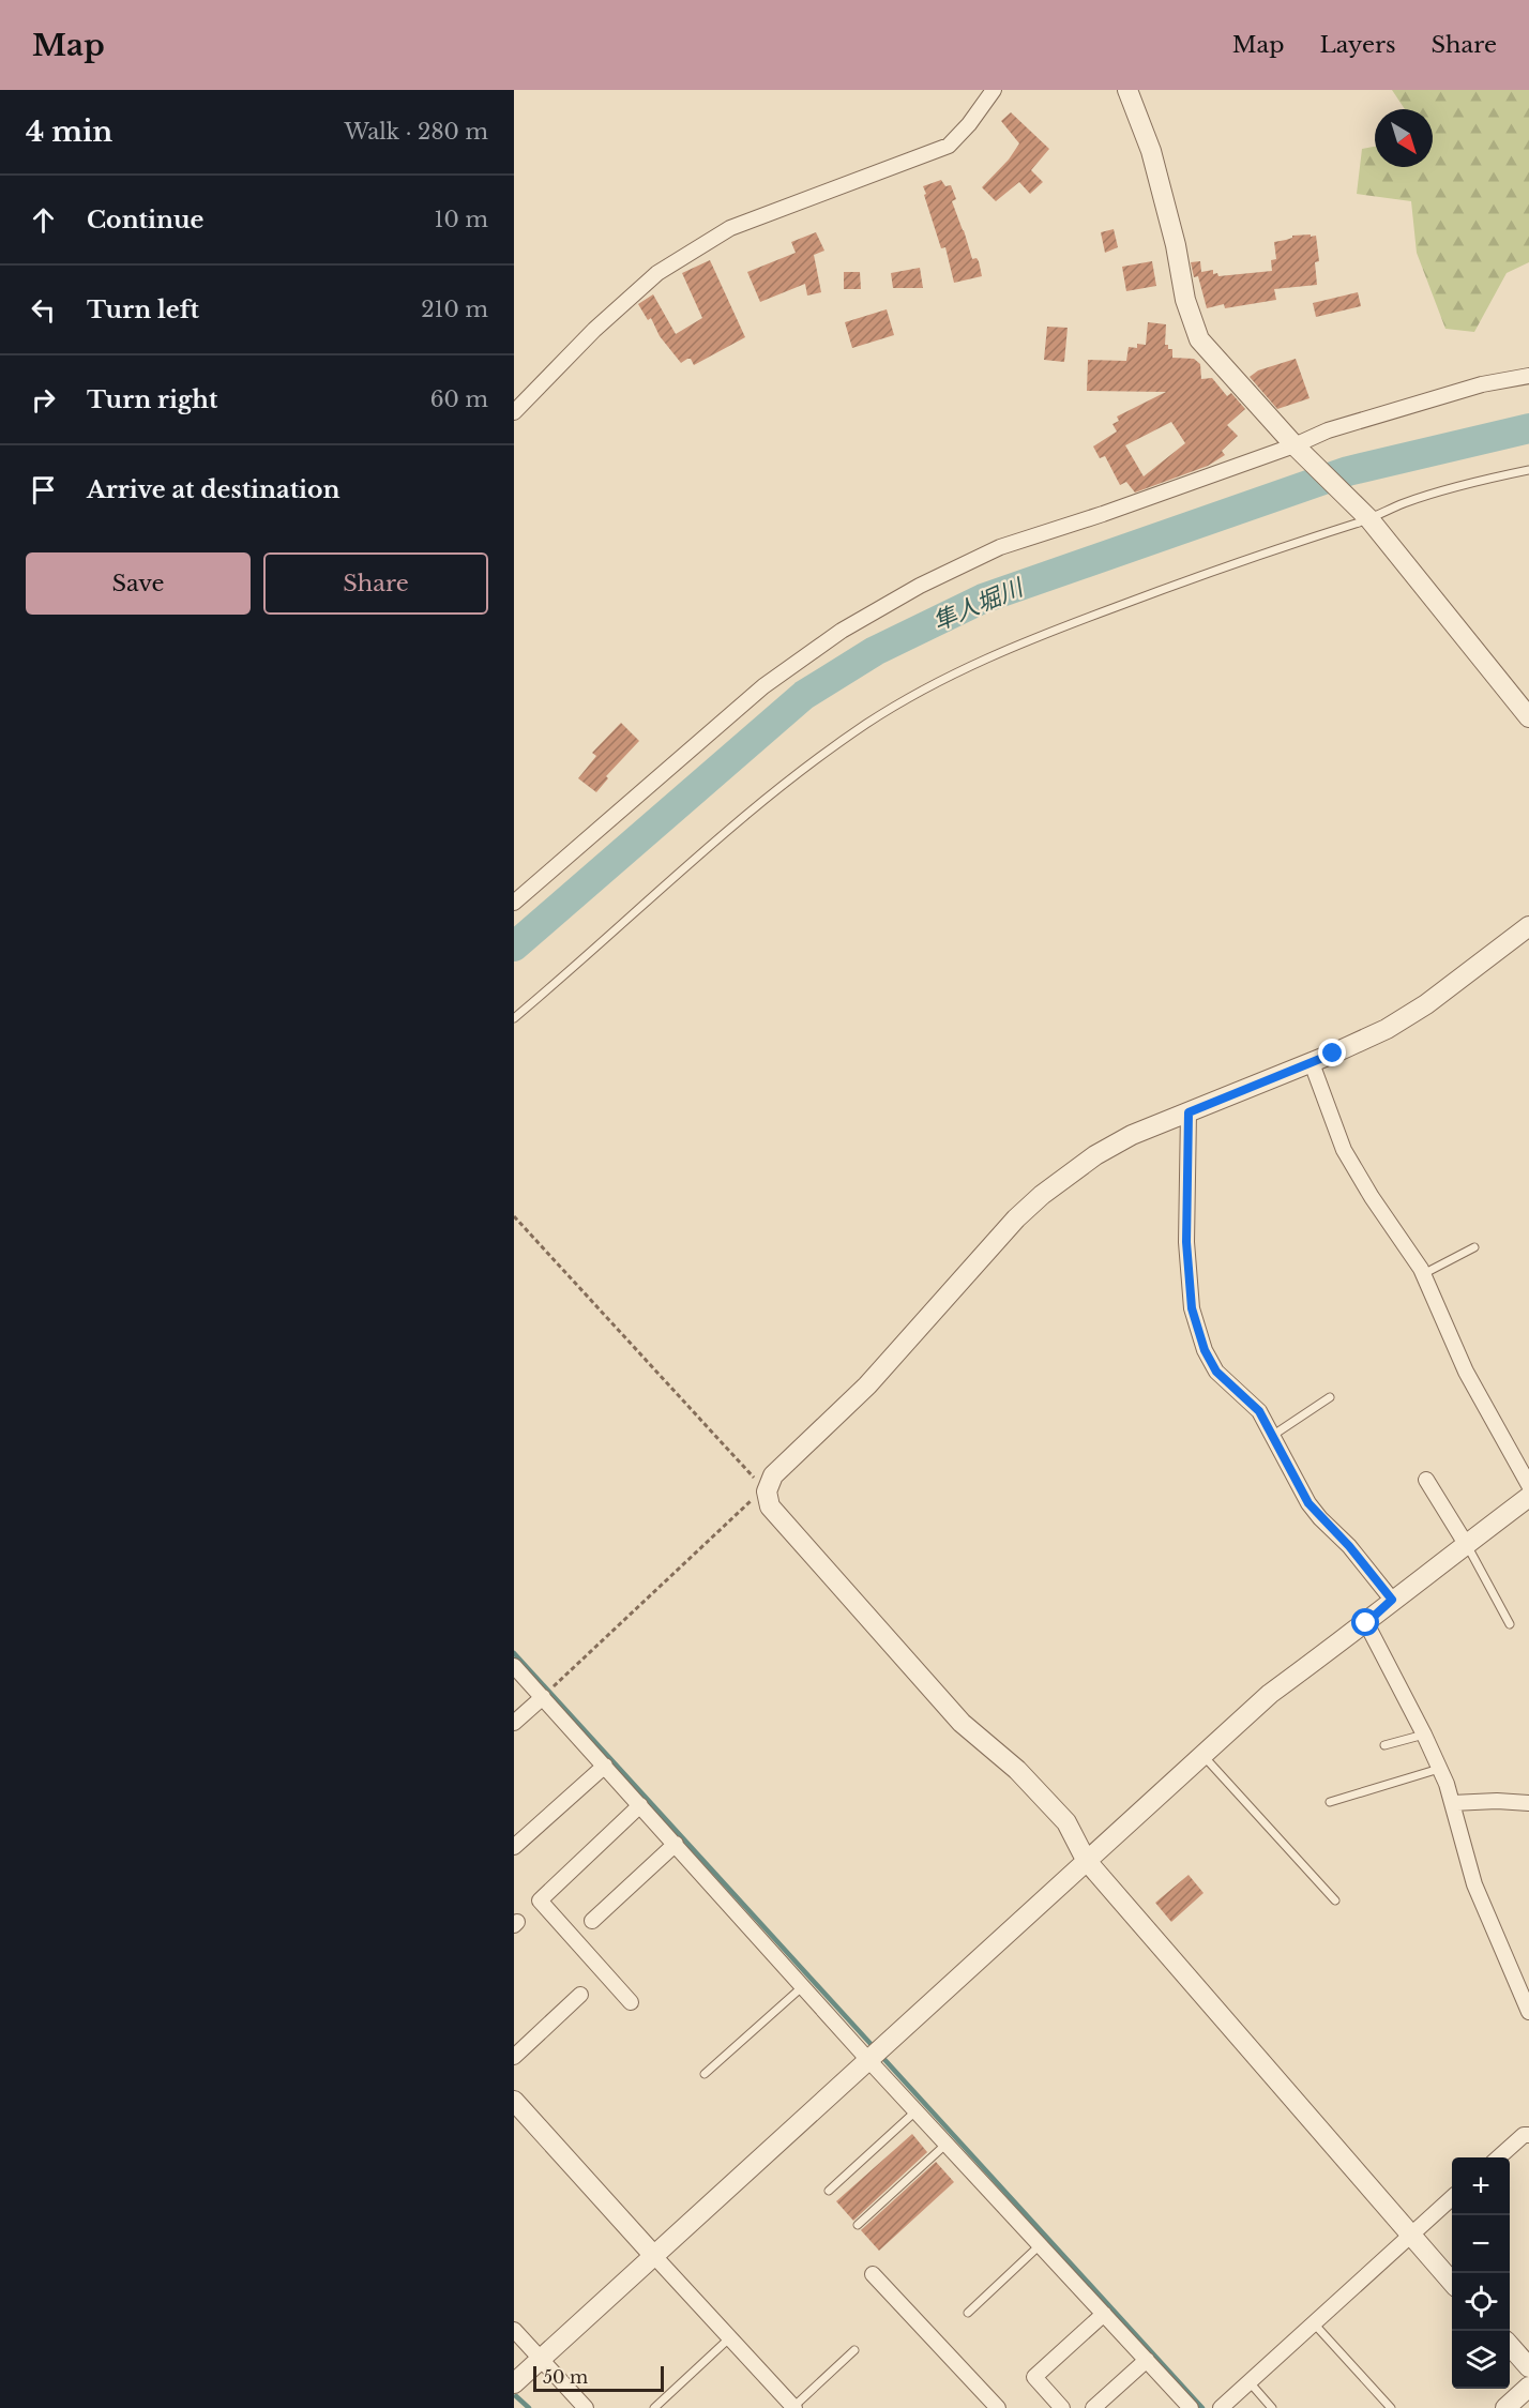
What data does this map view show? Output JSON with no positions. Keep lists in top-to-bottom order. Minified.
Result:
{"water":["隼人堀川"],"scale_bar":"50 m","north":"bottom right","page":{"header":"Map","nav":["Map","Layers","Share"],"heading":["4 min","Walk · 280 m"],"list":[["Continue","10 m"],["Turn left","210 m"],["Turn right","60 m"],"Arrive at destination"],"buttons":["Save","Share"],"map_buttons":["+","−"],"scale":"50 m"}}
